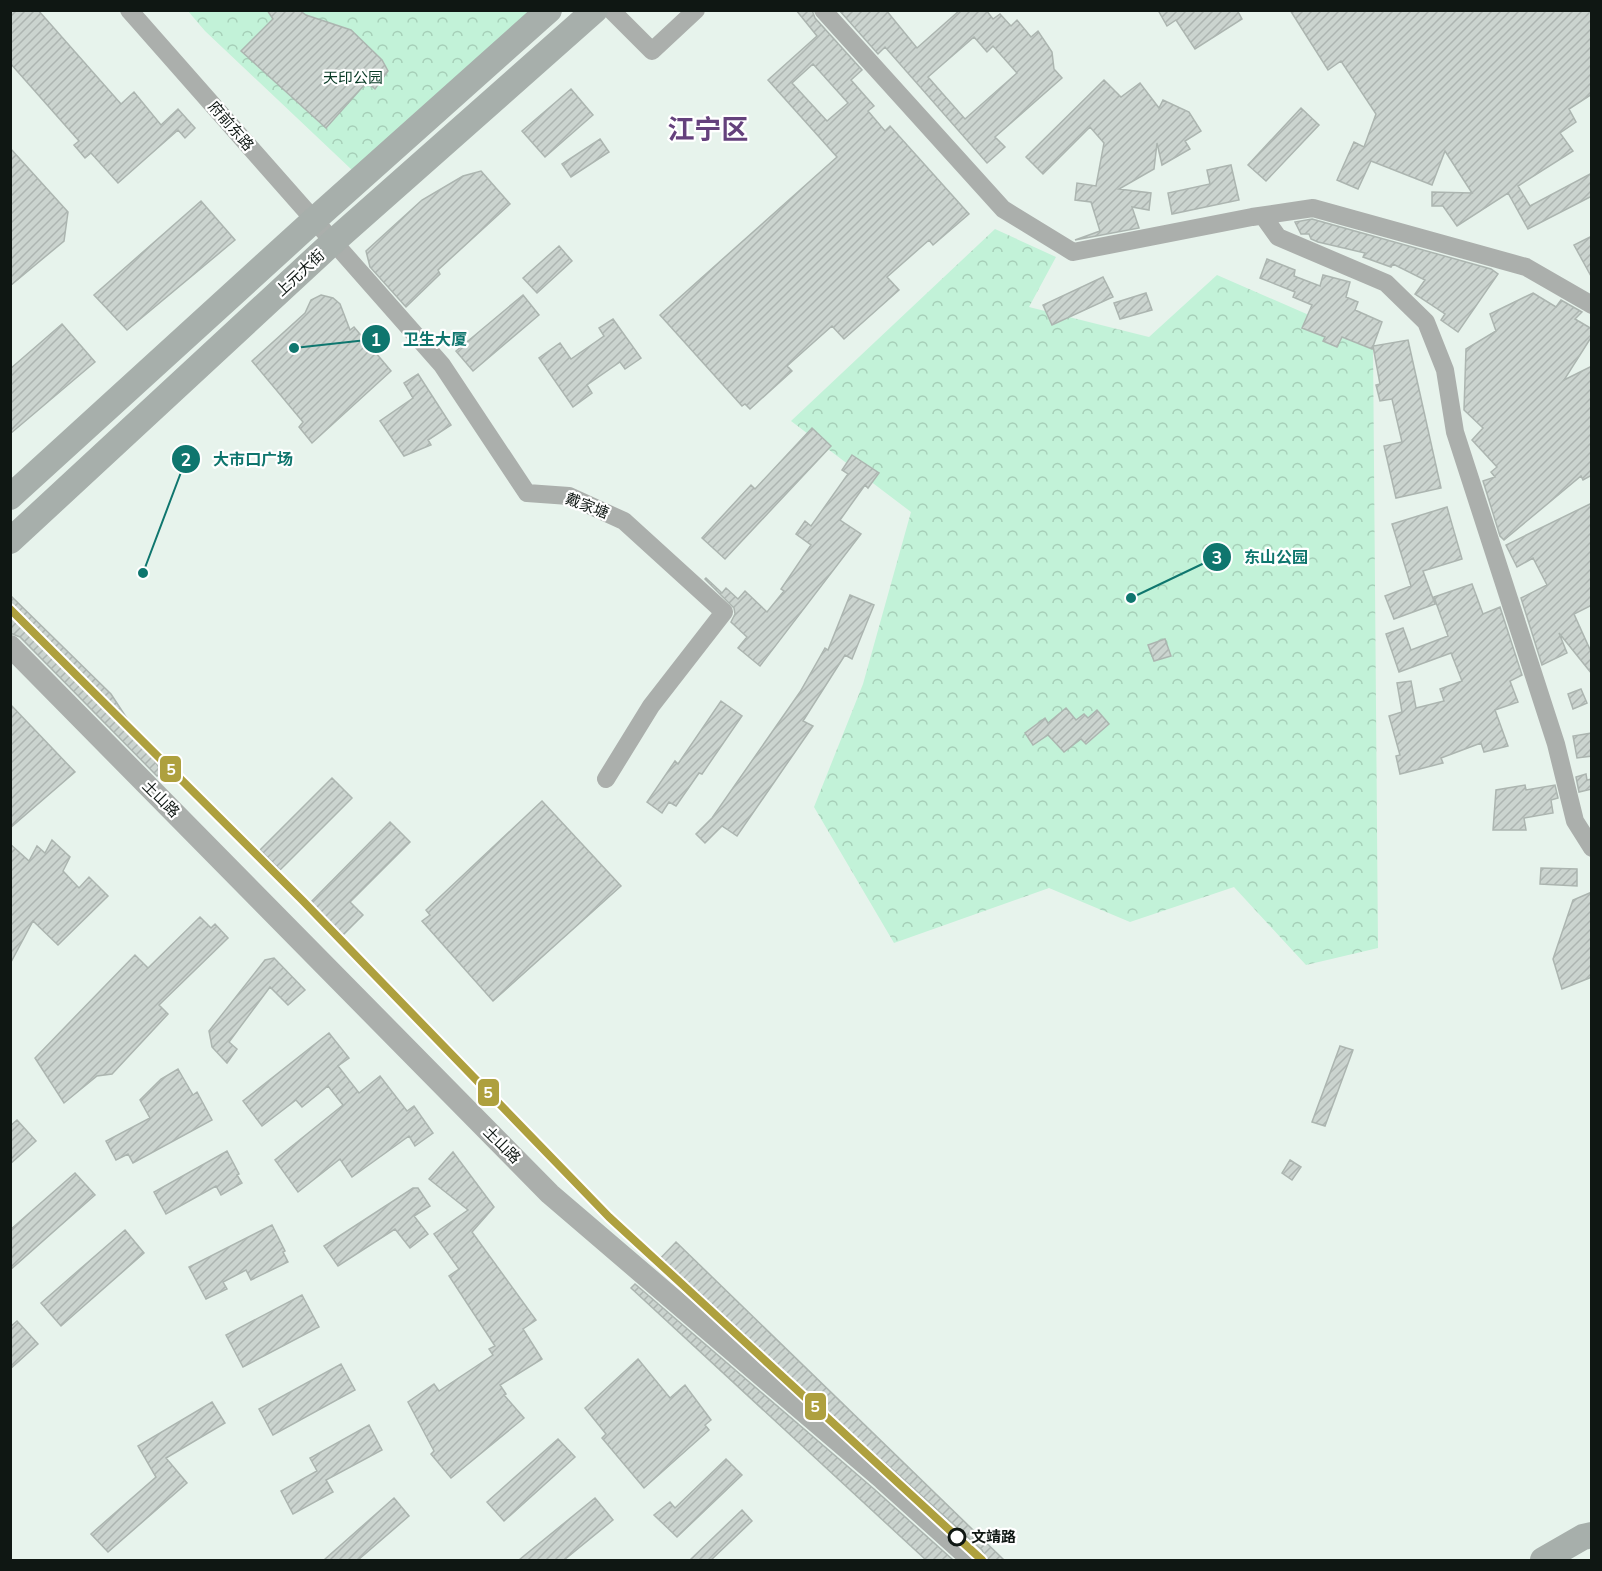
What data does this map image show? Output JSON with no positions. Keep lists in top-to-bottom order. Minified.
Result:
{"streets":{"main road":["上元大街"],"street":["府前东路","戴家塘","土山路"]},"crossings":[["府前东路","上元大街"],["府前东路","戴家塘"],["上元大街","戴家塘"]],"districts":["江宁区"],"parks":["天印公园"],"places":["卫生大厦","大市口广场","东山公园","文靖路"],"lines":["transit line 5"]}
